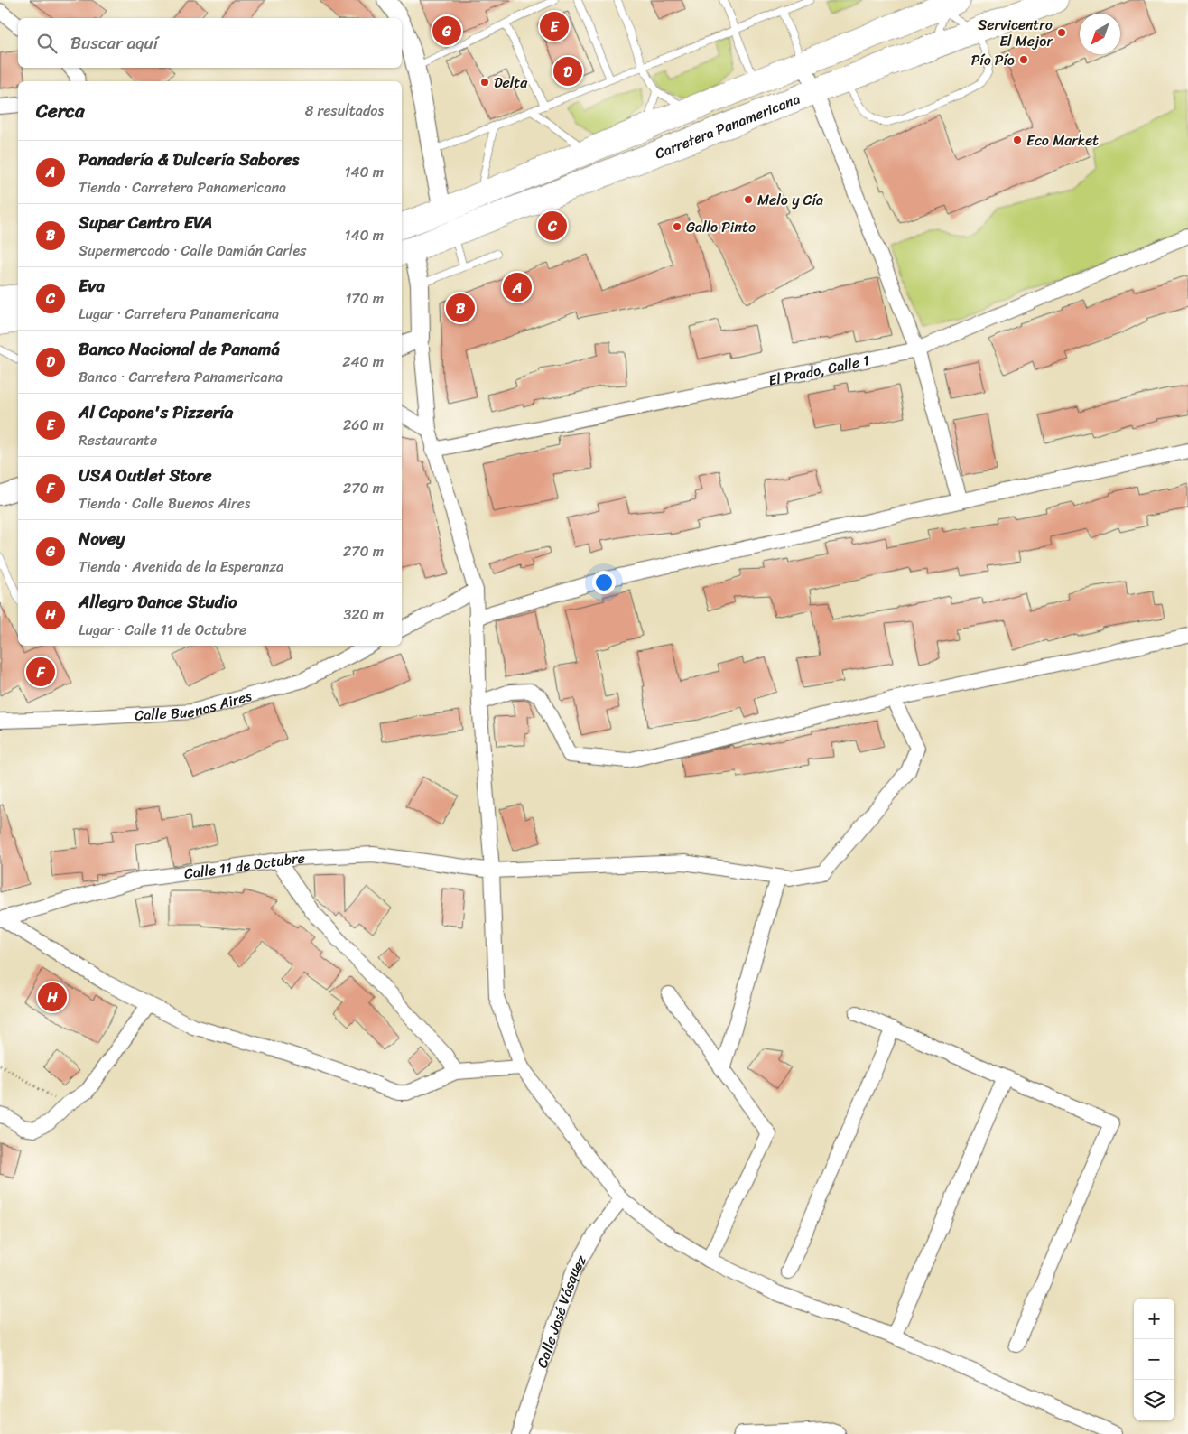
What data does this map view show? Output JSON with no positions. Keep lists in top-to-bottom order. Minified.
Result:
{"streets":{"highway":["Carretera Panamericana"],"street":["El Prado, Calle 1","Calle Buenos Aires","Calle 11 de Octubre","Calle José Vásquez"]},"places":["Servicentro El Mejor","Pío Pío","Delta","Eco Market","Melo y Cía","Gallo Pinto"],"north":"bottom left","page":{"pins":["E","G","D","C","A","B","F","H"],"search":"Buscar aquí","heading":["Cerca","8 resultados"],"list":[{"mark":"A","name":"Panadería & Dulcería Sabores","note":"Tienda · Carretera Panamericana","value":"140 m"},{"mark":"B","name":"Super Centro EVA","note":"Supermercado · Calle Damián Carles","value":"140 m"},{"mark":"C","name":"Eva","note":"Lugar · Carretera Panamericana","value":"170 m"},{"mark":"D","name":"Banco Nacional de Panamá","note":"Banco · Carretera Panamericana","value":"240 m"},{"mark":"E","name":"Al Capone's Pizzería","note":"Restaurante","value":"260 m"},{"mark":"F","name":"USA Outlet Store","note":"Tienda · Calle Buenos Aires","value":"270 m"},{"mark":"G","name":"Novey","note":"Tienda · Avenida de la Esperanza","value":"270 m"},{"mark":"H","name":"Allegro Dance Studio","note":"Lugar · Calle 11 de Octubre","value":"320 m"}],"map_buttons":["+","−"]}}
